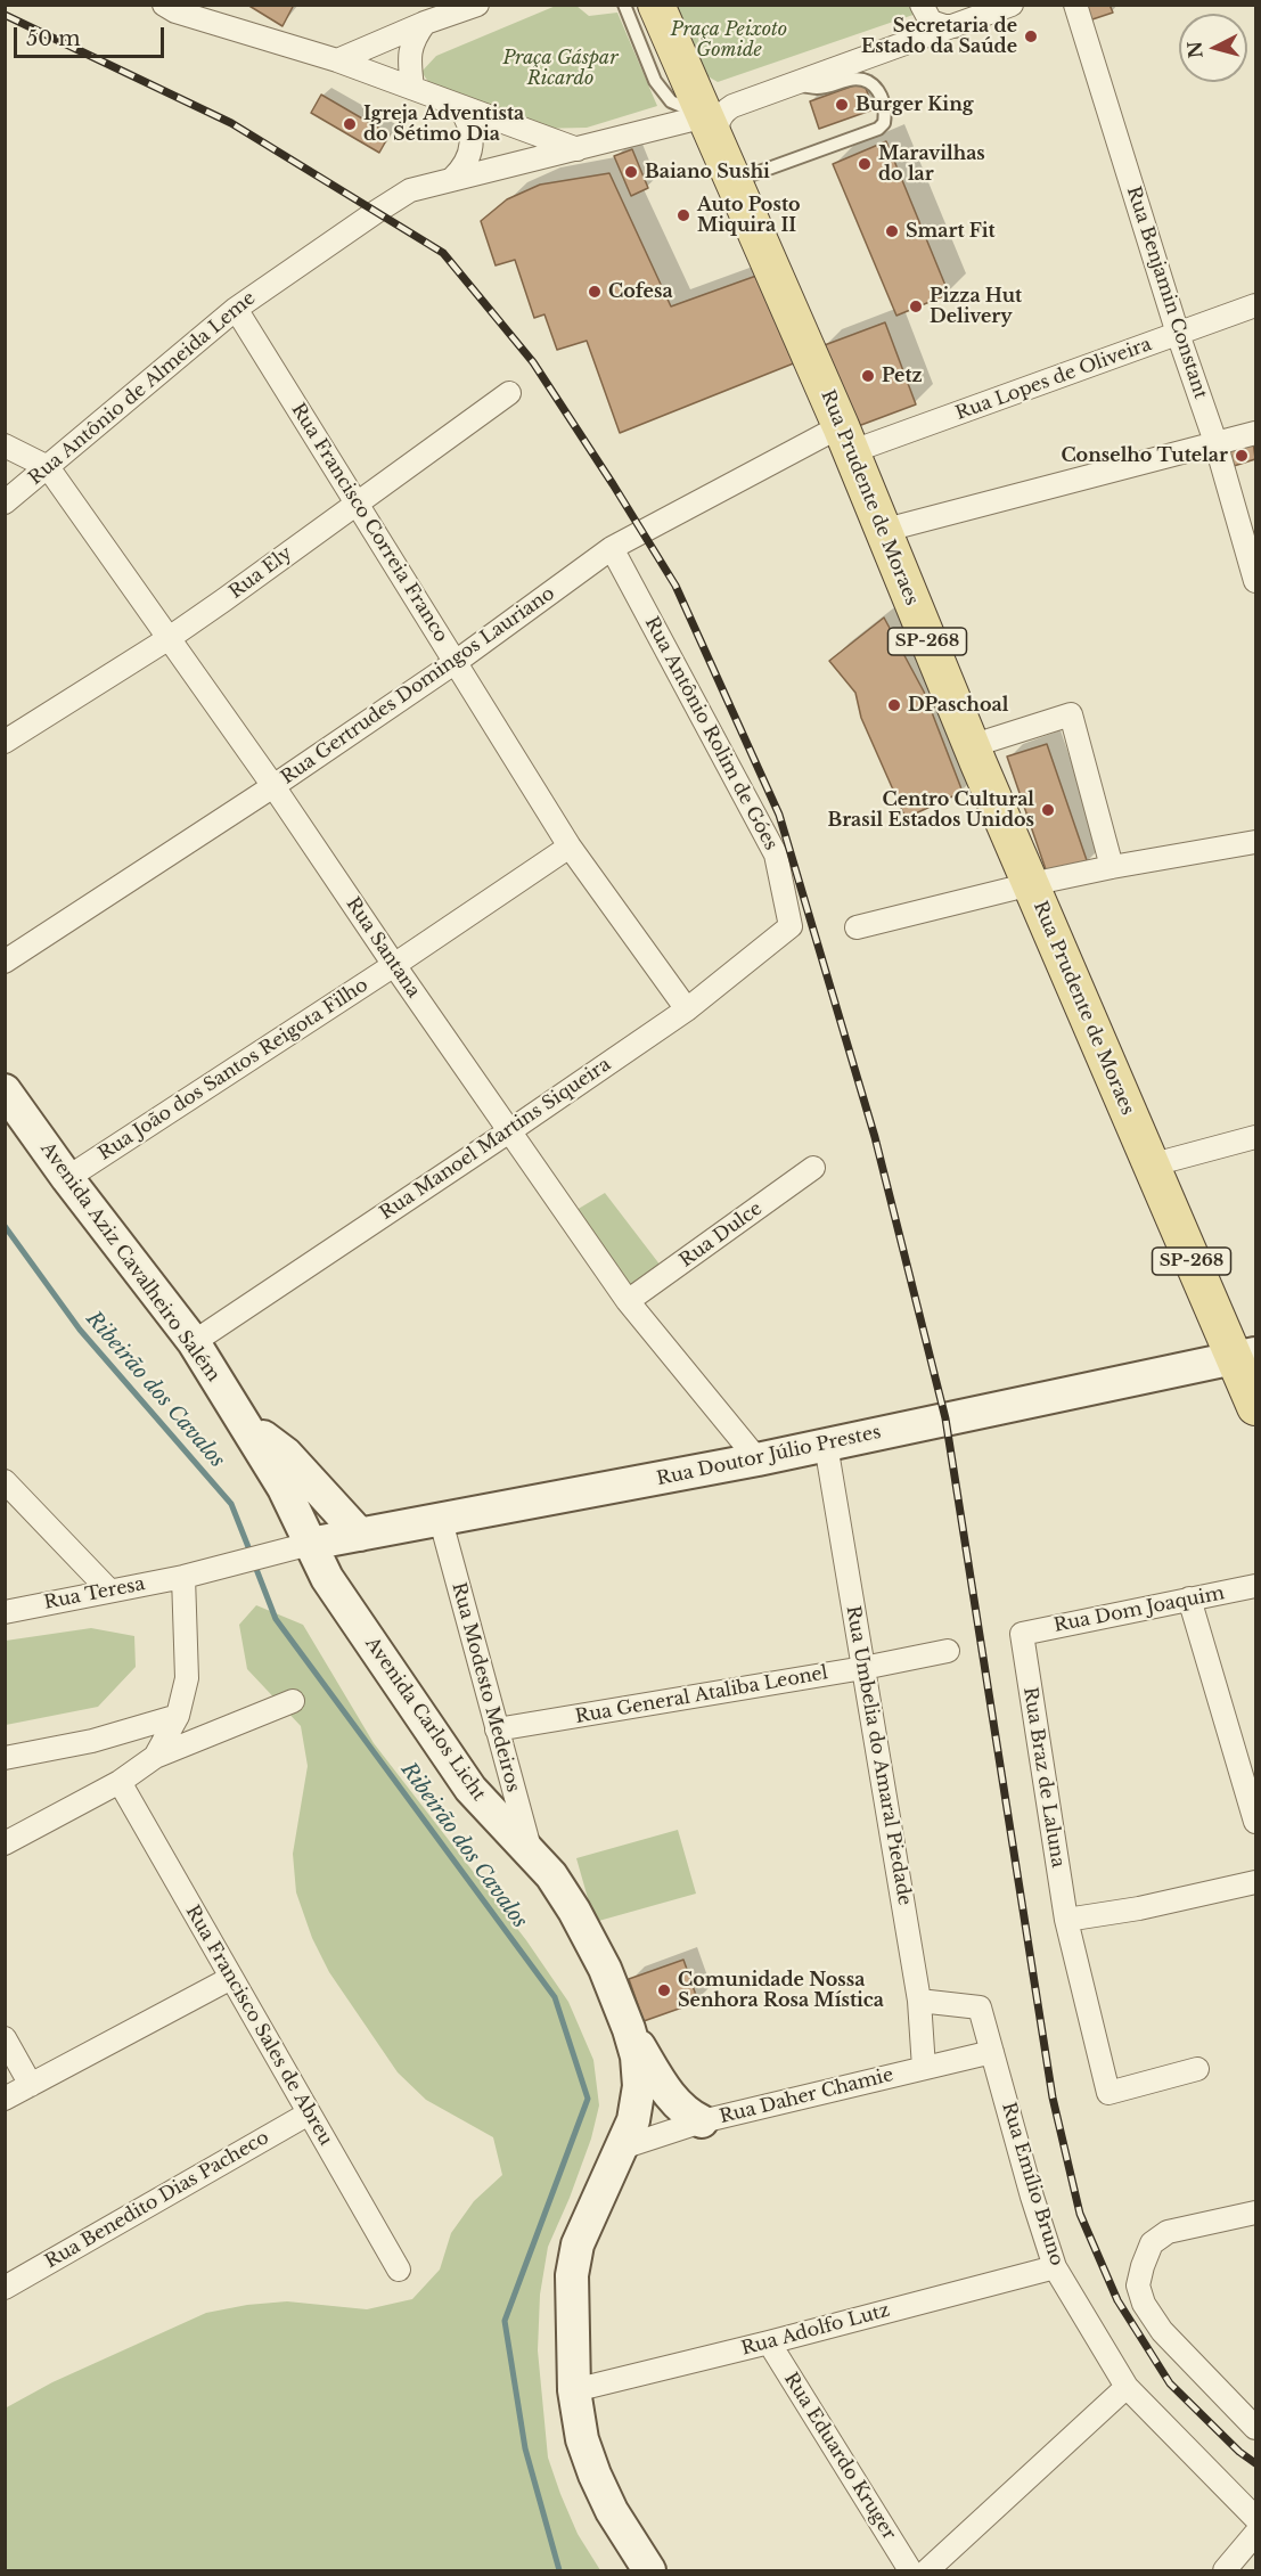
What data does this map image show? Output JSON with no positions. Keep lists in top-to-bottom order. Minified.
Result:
{"streets":{"main road":["Rua Prudente de Moraes","SP-268","Avenida Aziz Cavalheiro Salém","Rua Doutor Júlio Prestes","Avenida Carlos Licht"],"street":["Rua Benjamin Constant","Rua Lopes de Oliveira","Rua Antônio de Almeida Leme","Rua Francisco Correia Franco","Rua Ely","Rua Gertrudes Domingos Lauriano","Rua Antônio Rolim de Góes","Rua Santana","Rua João dos Santos Reigota Filho","Rua Manoel Martins Siqueira","Rua Dulce","Rua Teresa","Rua Dom Joaquim","Rua Modesto Medeiros","Rua General Ataliba Leonel","Rua Umbelia do Amaral Piedade","Rua Braz de Laluna","Rua Francisco Sales de Abreu","Rua Daher Chamie","Rua Emílio Bruno","Rua Benedito Dias Pacheco","Rua Adolfo Lutz","Rua Eduardo Kruger"]},"crossings":[["Rua Benjamin Constant","Rua Lopes de Oliveira"],["Rua Lopes de Oliveira","Rua Prudente de Moraes"],["Rua Lopes de Oliveira","Rua Gertrudes Domingos Lauriano"],["Rua Antônio de Almeida Leme","Rua Prudente de Moraes"],["Rua Antônio de Almeida Leme","Rua Francisco Correia Franco"],["Rua Antônio de Almeida Leme","Rua Santana"],["Rua Prudente de Moraes","Rua Gertrudes Domingos Lauriano"],["Rua Prudente de Moraes","Rua Doutor Júlio Prestes"],["Rua Francisco Correia Franco","Rua Ely"],["Rua Francisco Correia Franco","Rua Gertrudes Domingos Lauriano"],["Rua Francisco Correia Franco","Rua João dos Santos Reigota Filho"],["Rua Francisco Correia Franco","Rua Manoel Martins Siqueira"],["Rua Ely","Rua Santana"],["Rua Gertrudes Domingos Lauriano","Rua Antônio Rolim de Góes"],["Rua Gertrudes Domingos Lauriano","Rua Santana"],["Rua Antônio Rolim de Góes","Rua Manoel Martins Siqueira"],["Rua Santana","Rua João dos Santos Reigota Filho"],["Rua Santana","Rua Manoel Martins Siqueira"],["Rua Santana","Rua Dulce"],["Rua Santana","Rua Doutor Júlio Prestes"],["Rua João dos Santos Reigota Filho","Avenida Aziz Cavalheiro Salém"],["Rua Manoel Martins Siqueira","Avenida Aziz Cavalheiro Salém"],["Avenida Aziz Cavalheiro Salém","Rua Doutor Júlio Prestes"],["Avenida Aziz Cavalheiro Salém","Rua Teresa"],["Avenida Aziz Cavalheiro Salém","Avenida Carlos Licht"],["Rua Doutor Júlio Prestes","Rua Teresa"],["Rua Doutor Júlio Prestes","Rua Modesto Medeiros"],["Rua Doutor Júlio Prestes","Avenida Carlos Licht"],["Rua Doutor Júlio Prestes","Rua Umbelia do Amaral Piedade"],["Rua Teresa","Avenida Carlos Licht"],["Rua Dom Joaquim","Rua Braz de Laluna"],["Rua Modesto Medeiros","Rua General Ataliba Leonel"],["Rua Modesto Medeiros","Avenida Carlos Licht"],["Rua General Ataliba Leonel","Rua Umbelia do Amaral Piedade"],["Avenida Carlos Licht","Rua Daher Chamie"],["Avenida Carlos Licht","Rua Adolfo Lutz"],["Rua Umbelia do Amaral Piedade","Rua Daher Chamie"],["Rua Umbelia do Amaral Piedade","Rua Emílio Bruno"],["Rua Francisco Sales de Abreu","Rua Benedito Dias Pacheco"],["Rua Daher Chamie","Rua Emílio Bruno"],["Rua Emílio Bruno","Rua Adolfo Lutz"],["Rua Adolfo Lutz","Rua Eduardo Kruger"]],"water":["Ribeirão dos Cavalos"],"parks":["Praça Peixoto Gomide","Praça Gáspar Ricardo"],"places":["Secretaria de Estado da Saúde","Burger King","Igreja Adventista do Sétimo Dia","Maravilhas do lar","Baiano Sushi","Auto Posto Miquira II","Smart Fit","Cofesa","Pizza Hut Delivery","Petz","Conselho Tutelar","DPaschoal","Centro Cultural Brasil Estados Unidos","Comunidade Nossa Senhora Rosa Mística"],"scale_bar":"50 m","north":"left"}
